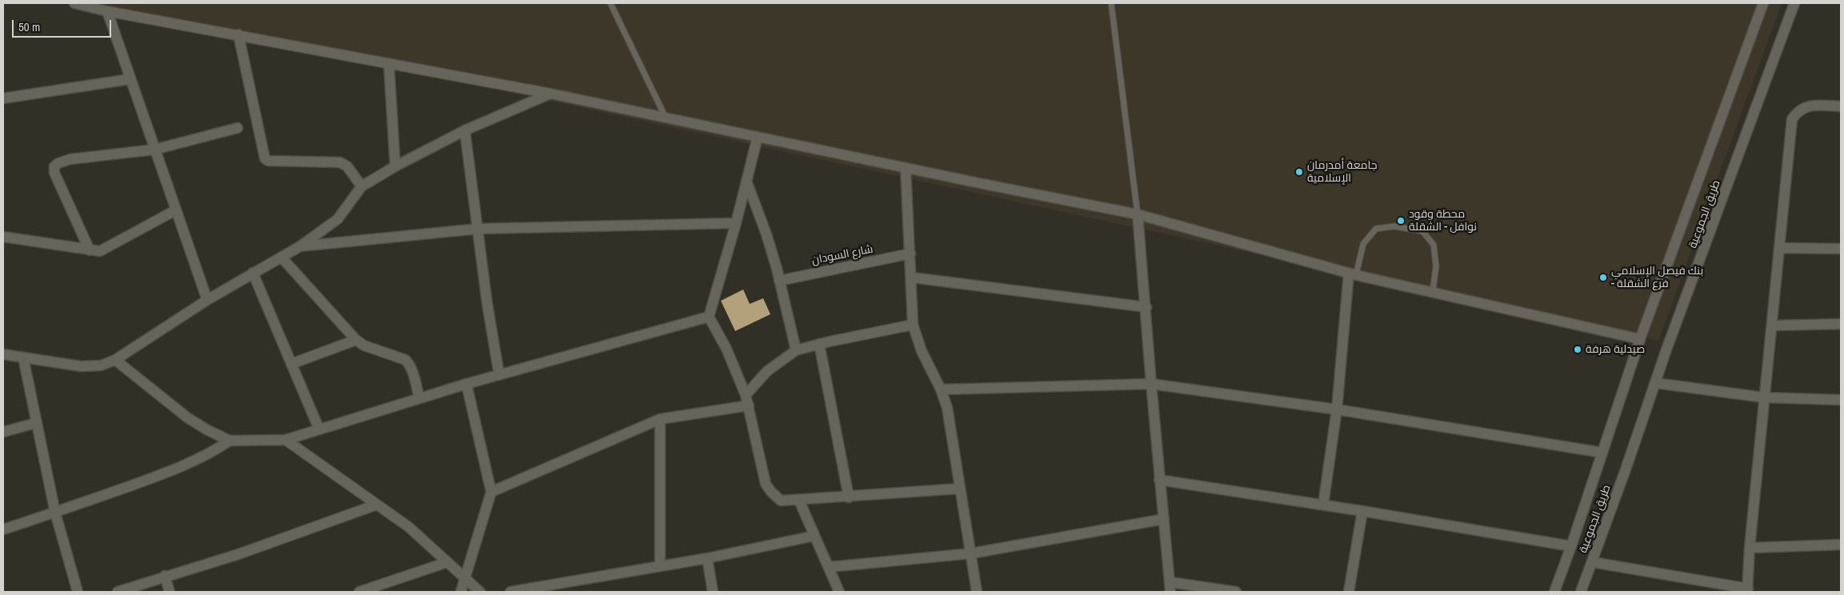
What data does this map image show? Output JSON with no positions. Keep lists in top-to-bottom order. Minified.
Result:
{"streets":{"street":["طريق الجموعية","شارع السودان"]},"places":["جامعة أمدرمان الإسلامية","محطة وقود نوافل - الشقلة","بنك فيصل الإسلامي - فرع الشقلة","صيدلية هرفة"],"scale_bar":"50 m"}
